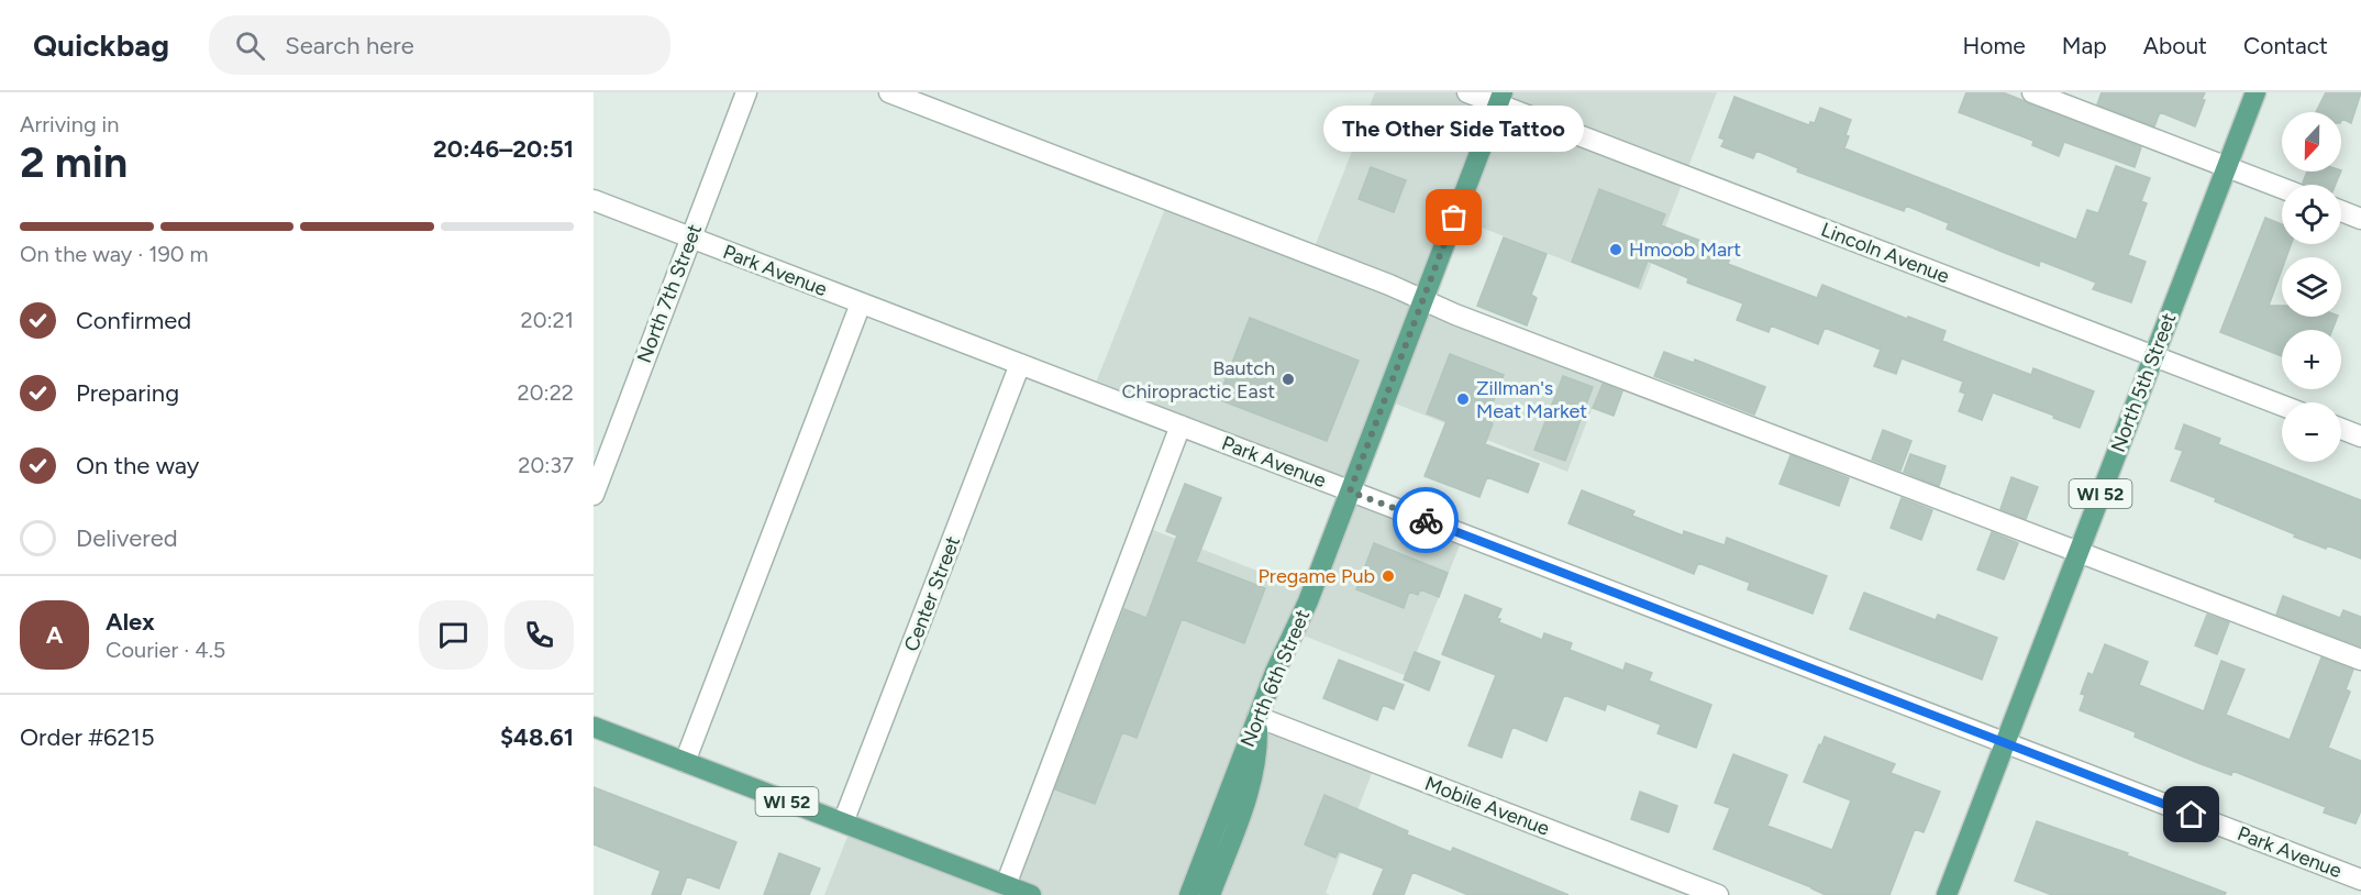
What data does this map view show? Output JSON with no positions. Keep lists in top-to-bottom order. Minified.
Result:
{"streets":{"main road":["North 5th Street","WI 52","North 6th Street"],"street":["Lincoln Avenue","Park Avenue","North 7th Street","Center Street","Mobile Avenue"]},"crossings":[["Lincoln Avenue","North 5th Street"],["Lincoln Avenue","North 6th Street"],["Park Avenue","North 7th Street"],["Park Avenue","North 5th Street"],["Park Avenue","Center Street"],["Park Avenue","North 6th Street"],["WI 52","Center Street"],["North 6th Street","Mobile Avenue"]],"places":["The Other Side Tattoo","Hmoob Mart","Bautch Chiropractic East","Zillman's Meat Market","Pregame Pub"],"north":"bottom","page":{"header":"Quickbag","search":"Search here","nav":["Home","Map","About","Contact"],"heading":["2 min","Arriving in","20:46–20:51"],"panel":["Alex","Courier · 4.5","Order #6215","$48.61"],"bubble":"The Other Side Tattoo","map_buttons":["+","−"],"bar":"On the way · 190 m","list":[["Confirmed","20:21"],["Preparing","20:22"],["On the way","20:37"],"Delivered"],"round":"A"}}
